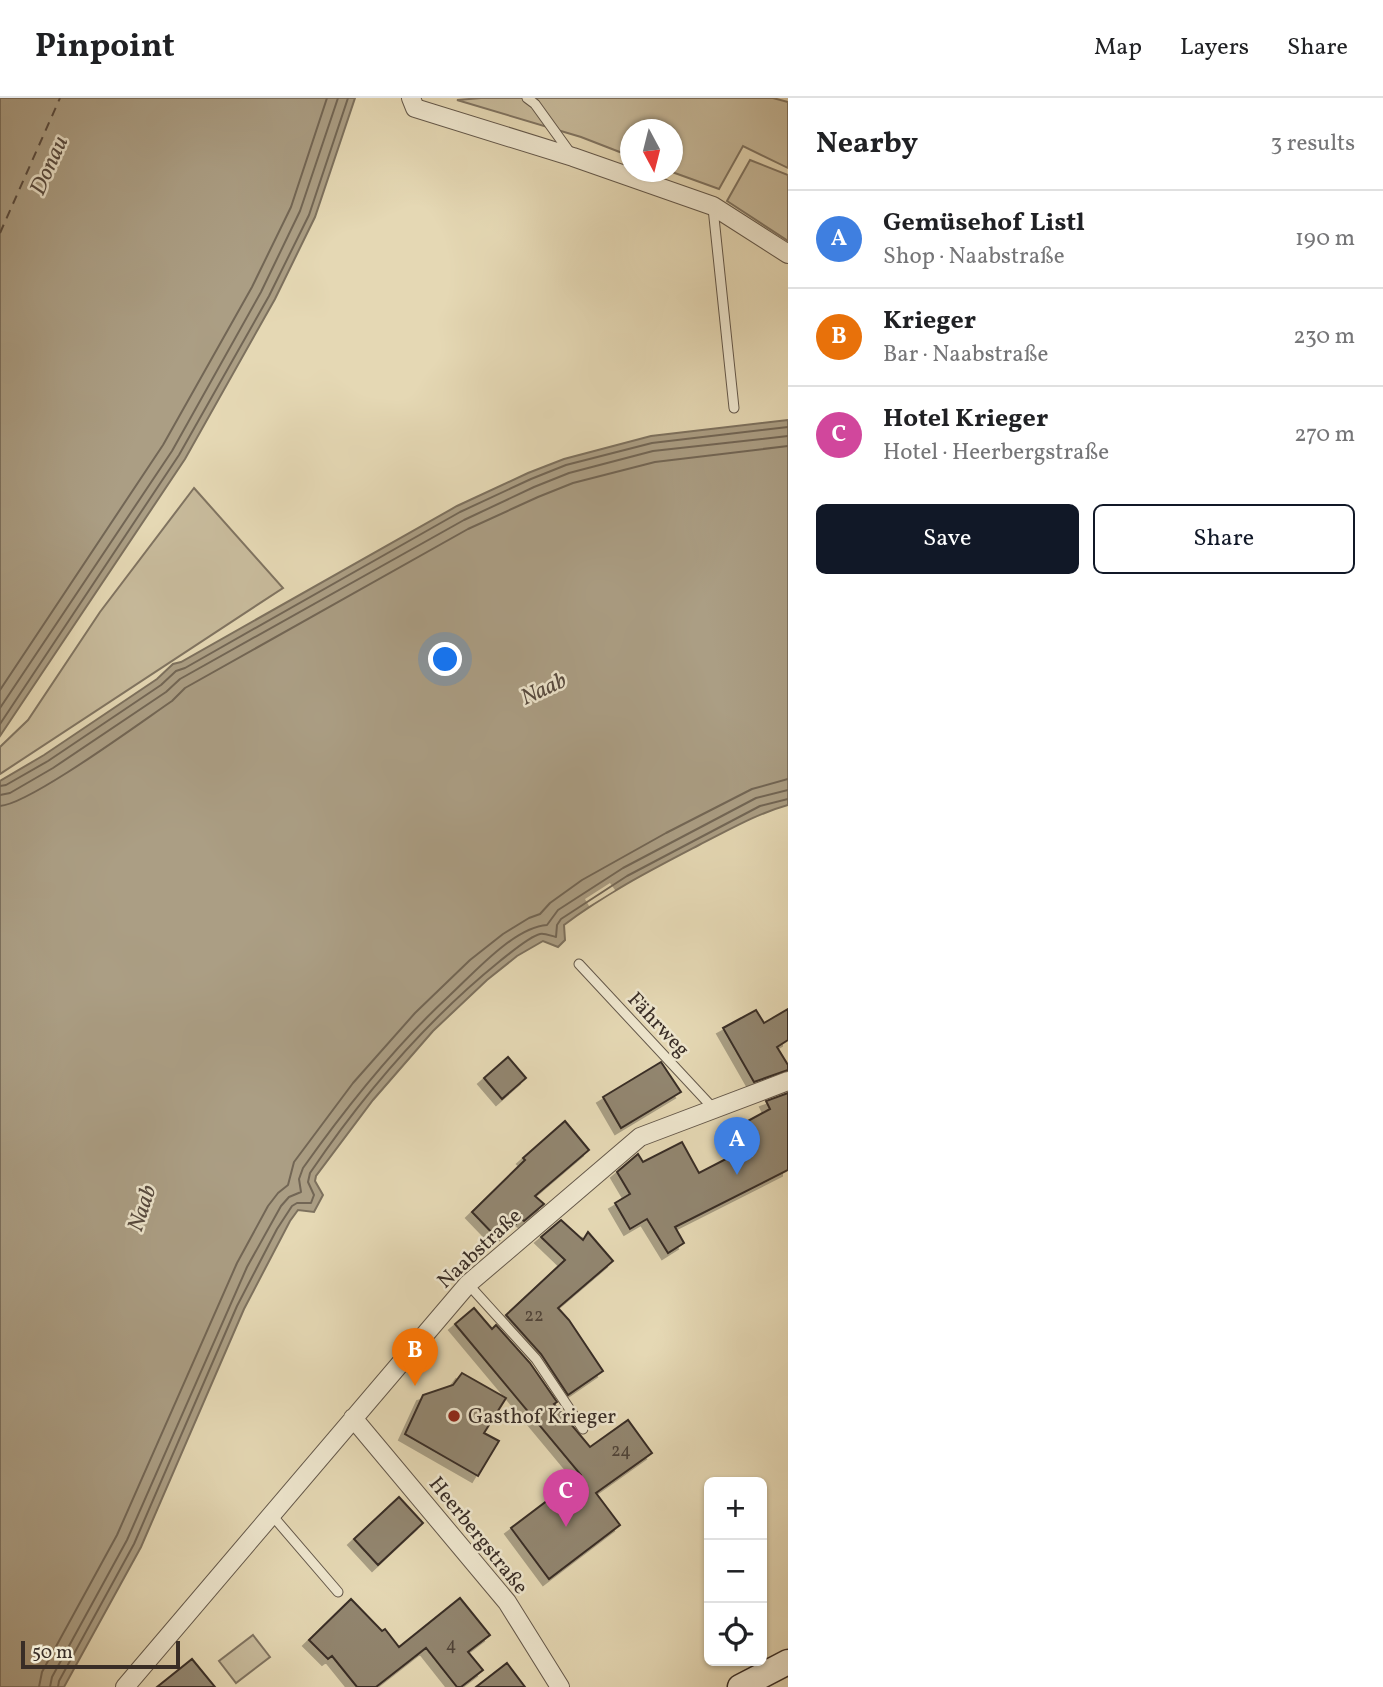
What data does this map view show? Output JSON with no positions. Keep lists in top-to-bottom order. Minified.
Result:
{"streets":{"street":["Naabstraße","Heerbergstraße"],"lane":["Fährweg"]},"crossings":[["Fährweg","Naabstraße"],["Naabstraße","Heerbergstraße"]],"water":["Donau","Naab"],"places":["Gasthof Krieger"],"house_numbers":["22","24","4"],"scale_bar":"50 m","north":"bottom","page":{"header":"Pinpoint","nav":["Map","Layers","Share"],"heading":["Nearby","3 results"],"list":[{"mark":"A","name":"Gemüsehof Listl","note":"Shop · Naabstraße","value":"190 m"},{"mark":"B","name":"Krieger","note":"Bar · Naabstraße","value":"230 m"},{"mark":"C","name":"Hotel Krieger","note":"Hotel · Heerbergstraße","value":"270 m"}],"buttons":["Save","Share"],"pins":["A","B","C"],"map_buttons":["+","−"],"scale":"50 m"}}
